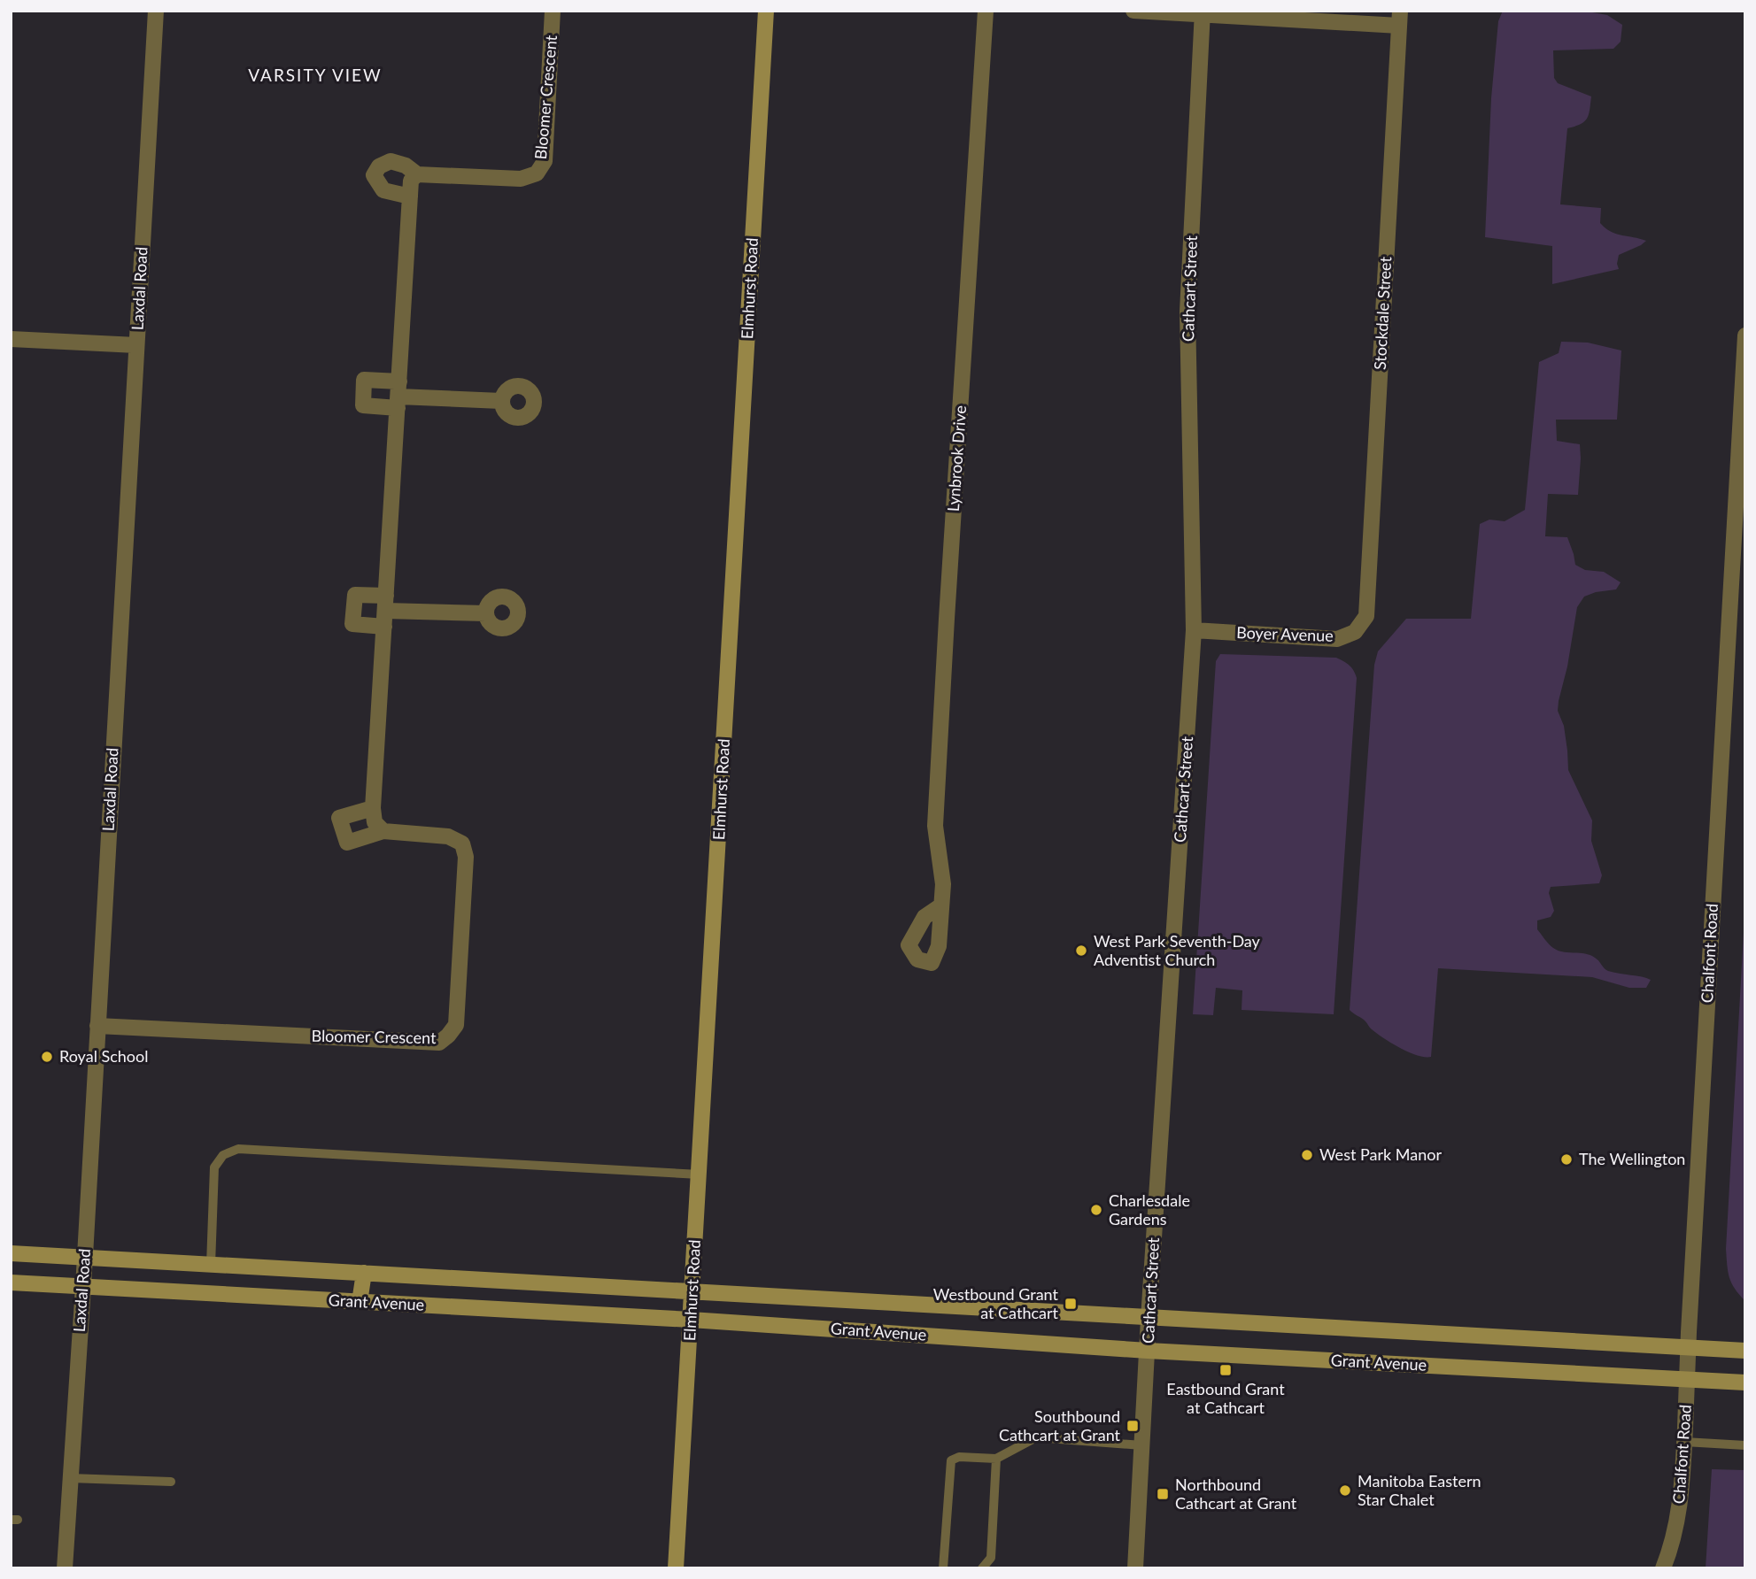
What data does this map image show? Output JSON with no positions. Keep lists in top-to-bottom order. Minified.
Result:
{"streets":{"main road":["Elmhurst Road","Grant Avenue"],"street":["Bloomer Crescent","Laxdal Road","Cathcart Street","Stockdale Street","Lynbrook Drive","Boyer Avenue","Chalfont Road"]},"crossings":[["Bloomer Crescent","Laxdal Road"],["Laxdal Road","Grant Avenue"],["Elmhurst Road","Grant Avenue"],["Cathcart Street","Boyer Avenue"],["Cathcart Street","Grant Avenue"],["Stockdale Street","Boyer Avenue"],["Chalfont Road","Grant Avenue"]],"districts":["VARSITY VIEW"],"places":{"other":["West Park Seventh-Day Adventist Church","Royal School","West Park Manor","The Wellington","Charlesdale Gardens","Manitoba Eastern Star Chalet"],"transit":["Westbound Grant at Cathcart","Eastbound Grant at Cathcart","Southbound Cathcart at Grant","Northbound Cathcart at Grant"]}}
